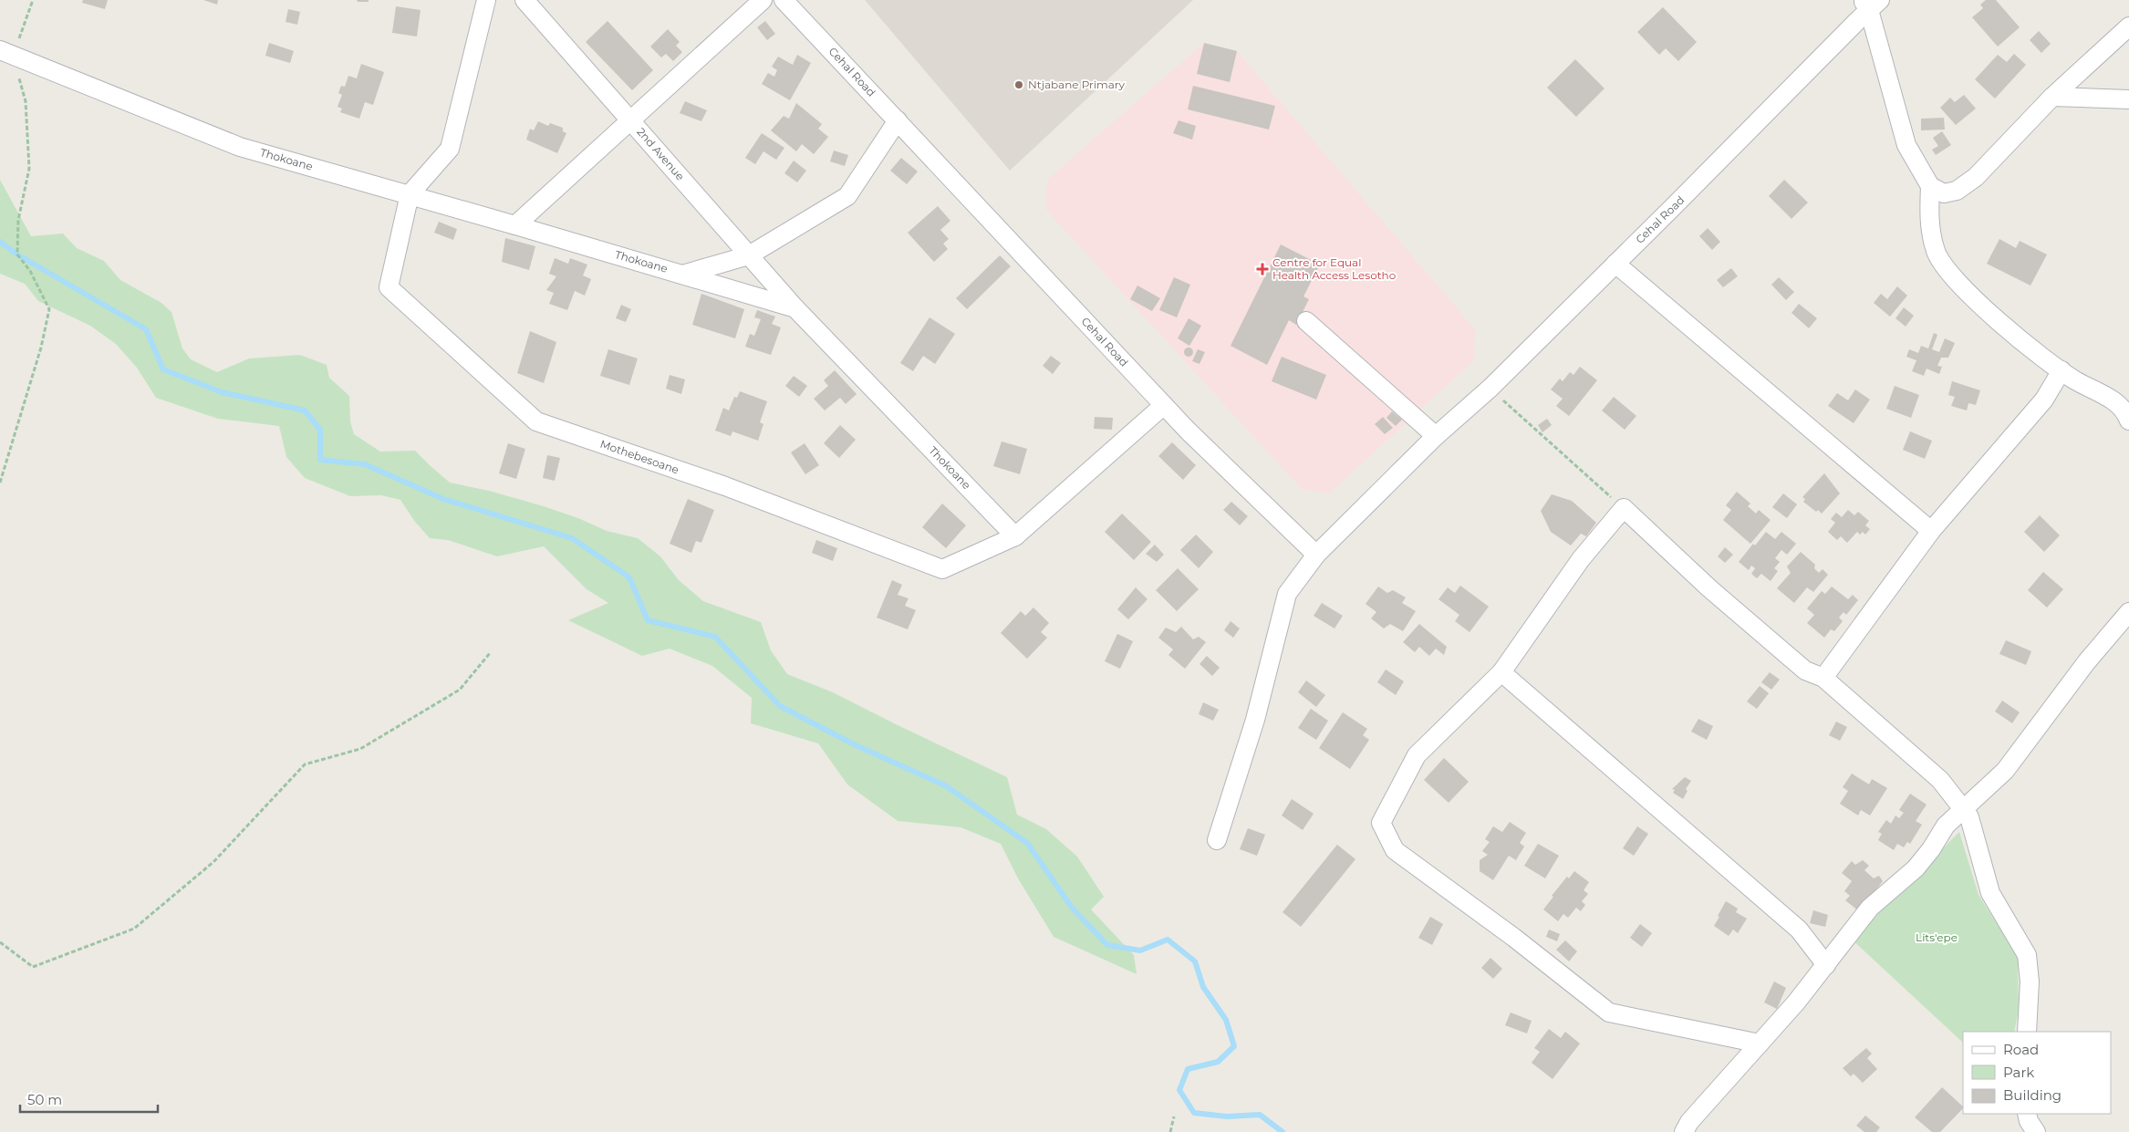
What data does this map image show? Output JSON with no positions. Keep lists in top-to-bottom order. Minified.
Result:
{"streets":{"street":["Cehal Road","2nd Avenue","Thokoane","Mothebesoane"]},"crossings":[["2nd Avenue","Thokoane"],["Thokoane","Mothebesoane"]],"parks":["Lits'epe"],"places":{"other":["Ntjabane Primary"],"health":["Centre for Equal Health Access Lesotho"]},"legend":["Road","Park","Building"],"scale_bar":"50 m"}
